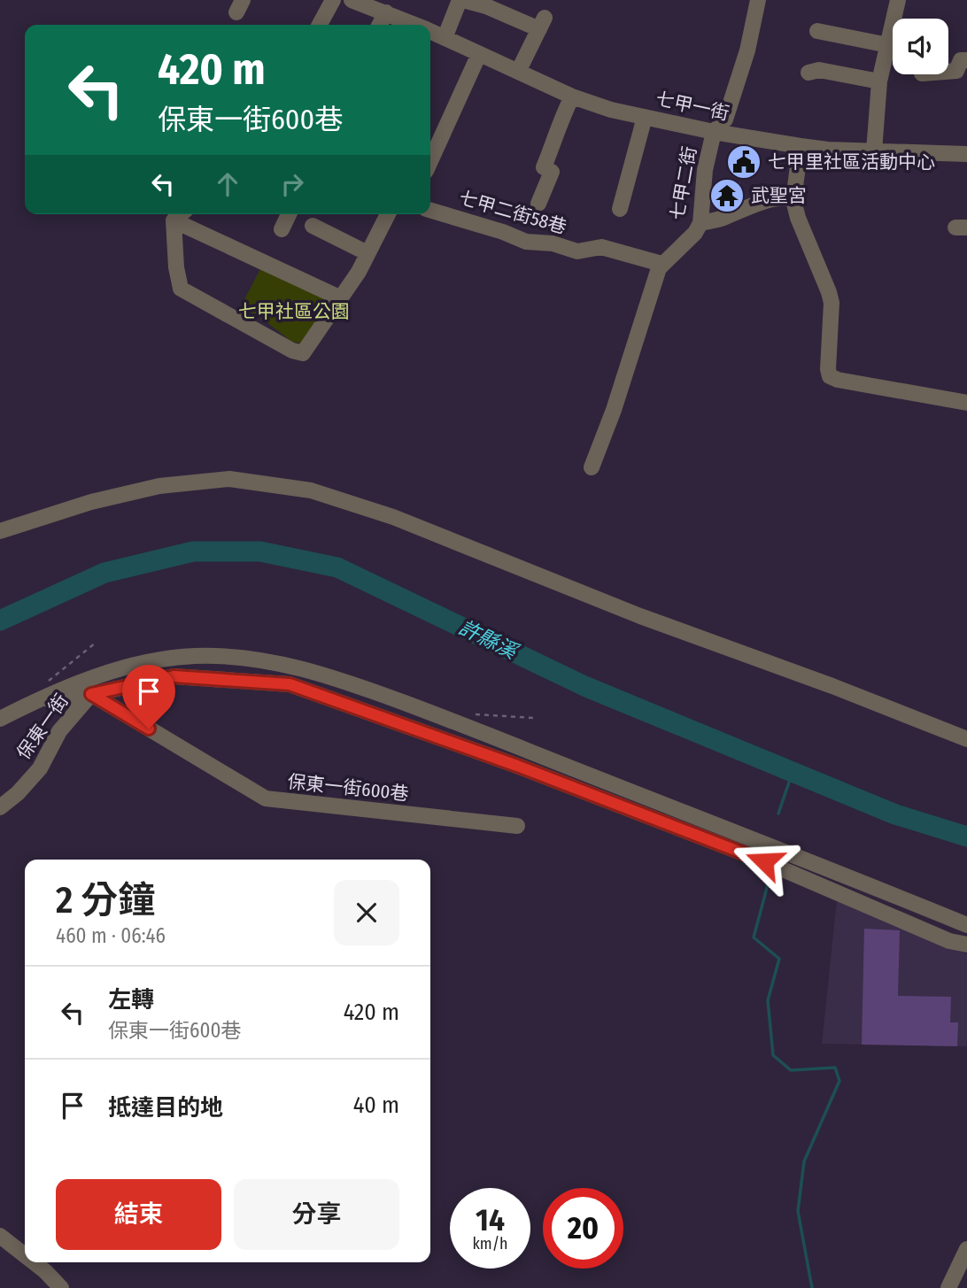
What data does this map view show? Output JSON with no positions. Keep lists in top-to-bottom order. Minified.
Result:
{"streets":{"street":["七甲一街","七甲二街","七甲二街58巷","保東一街","保東一街600巷"]},"crossings":[["七甲一街","七甲二街"],["七甲二街","七甲二街58巷"],["保東一街","保東一街600巷"]],"water":["許縣溪"],"parks":["七甲社區公園"],"places":{"public building":["七甲里社區活動中心"],"temple":["武聖宮"]},"page":{"turn":["420 m","保東一街600巷"],"heading":["2 分鐘","460 m · 06:46"],"list":[{"name":"左轉","note":"保東一街600巷","value":"420 m"},{"name":"抵達目的地","value":"40 m"}],"buttons":["結束","分享"],"speed":"14 km/h","limit":"20"}}
